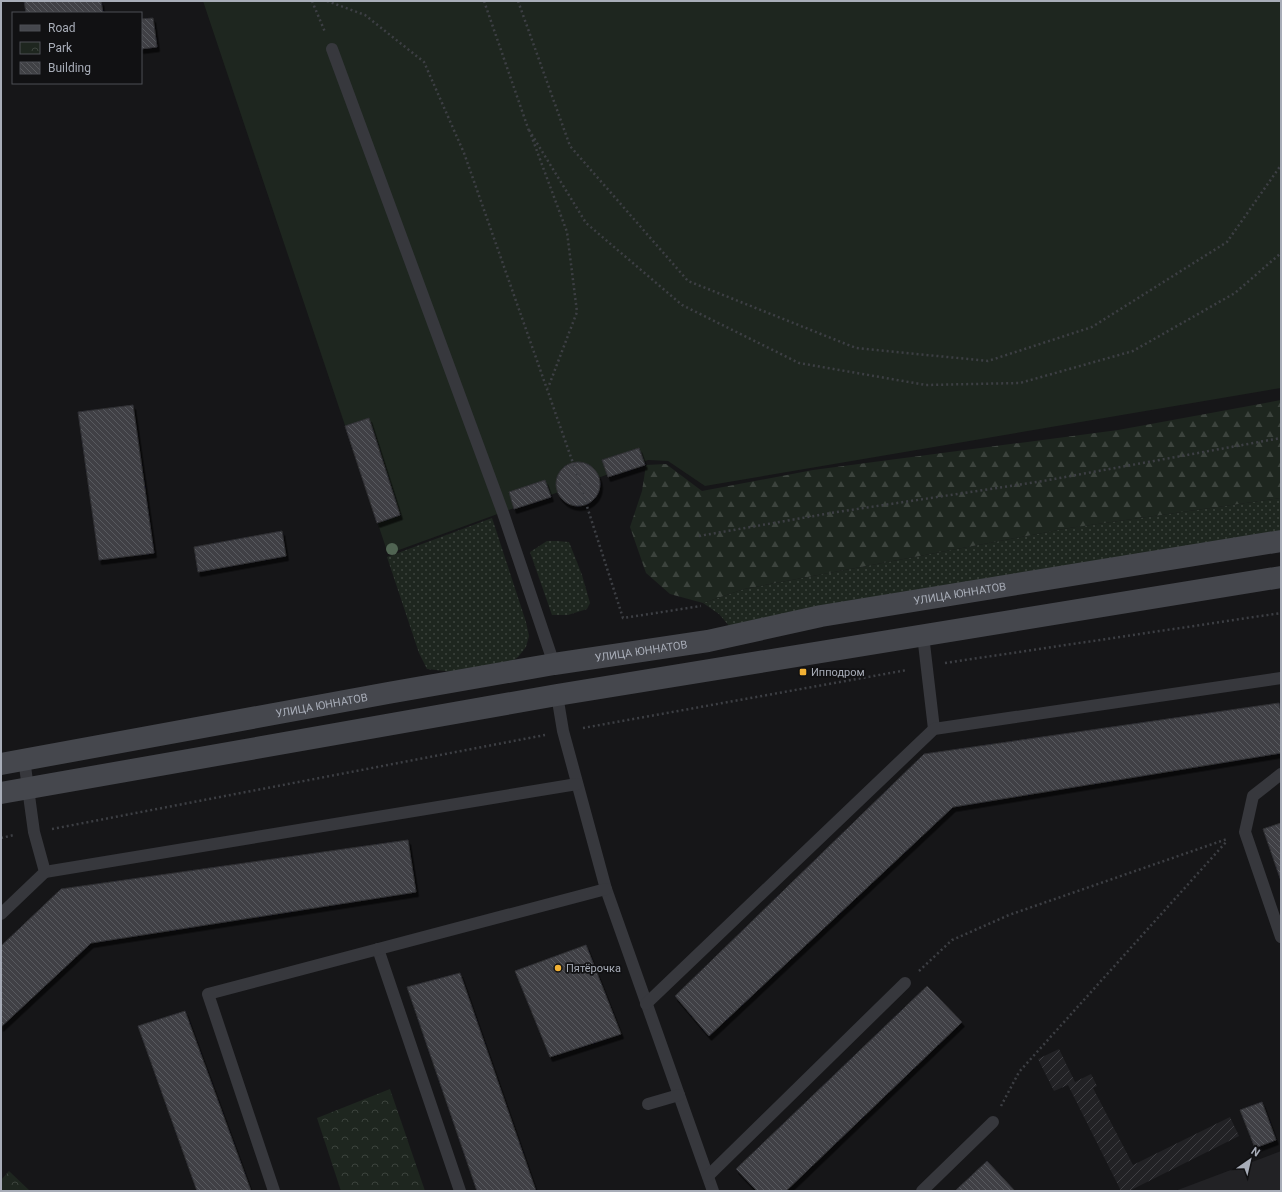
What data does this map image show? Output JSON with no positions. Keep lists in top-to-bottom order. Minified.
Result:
{"streets":{"main road":["УЛИЦА ЮННАТОВ"]},"places":{"transit":["Ипподром"],"other":["Пятёрочка"]},"legend":["Road","Park","Building"],"north":"top right"}
